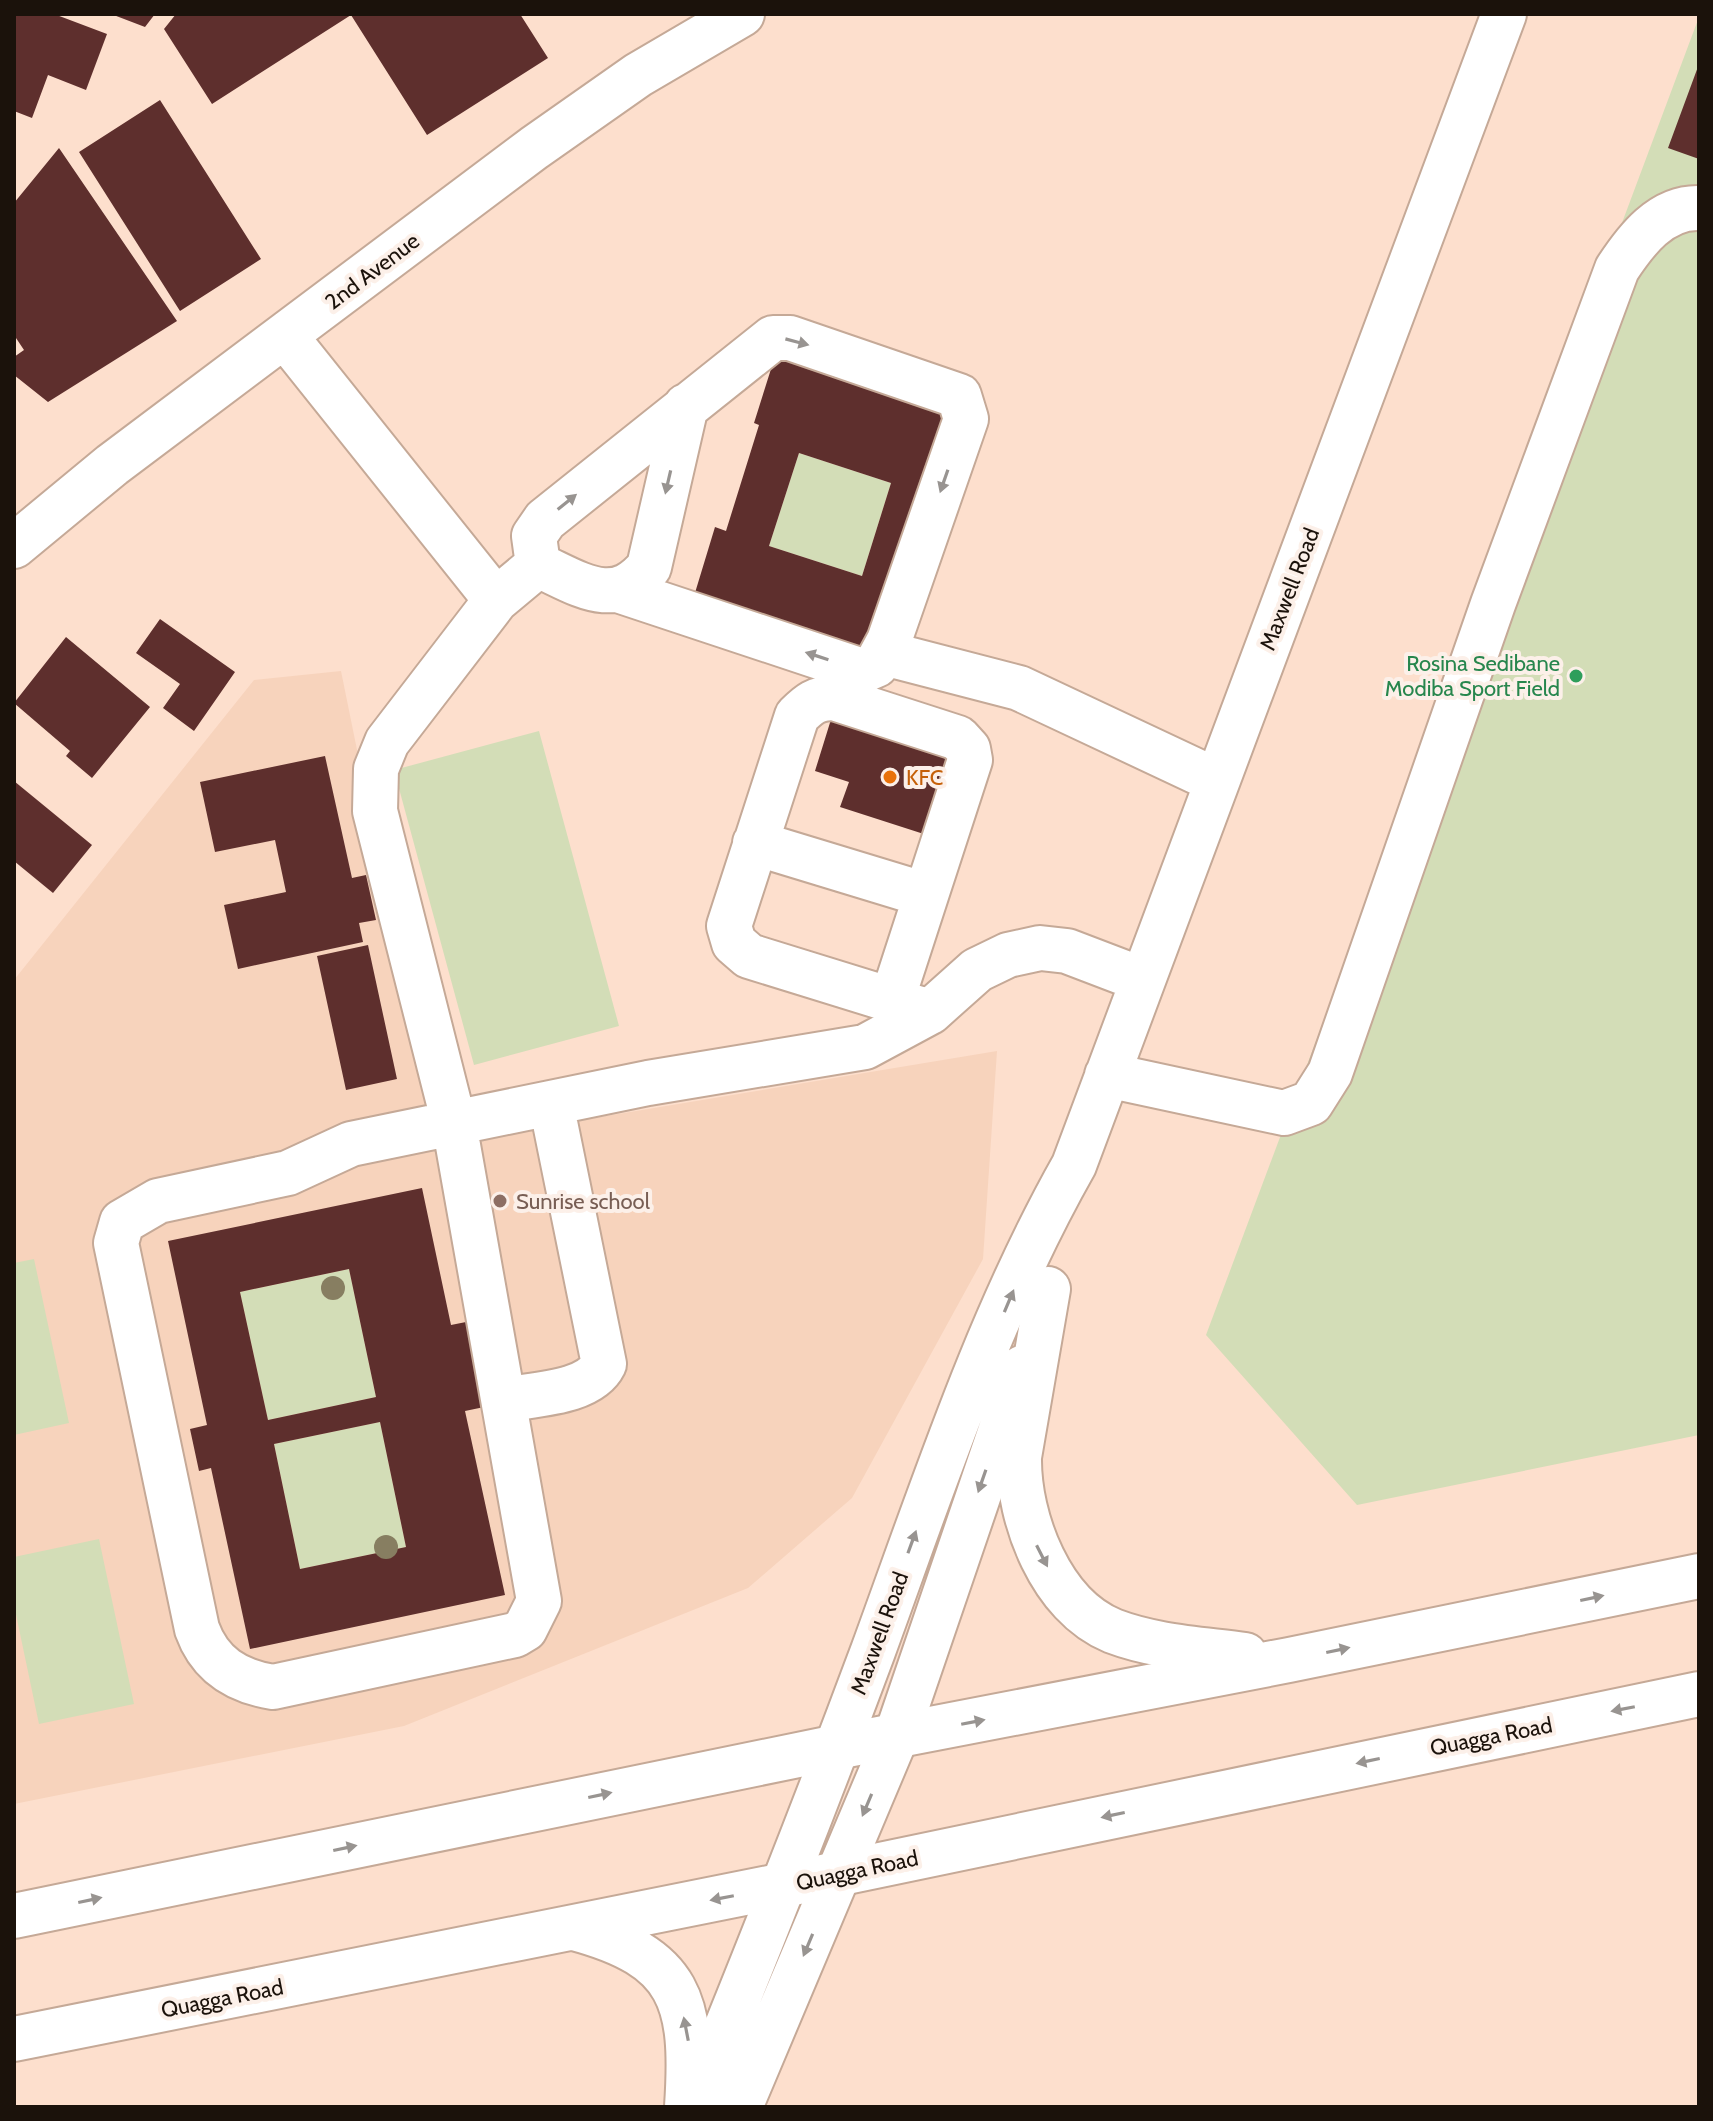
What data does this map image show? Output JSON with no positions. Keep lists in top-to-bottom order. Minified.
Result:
{"streets":{"main road":["2nd Avenue","Maxwell Road","Quagga Road"]},"crossings":[["Maxwell Road","Quagga Road"]],"places":["Rosina Sedibane Modiba Sport Field","KFC","Sunrise school"]}
